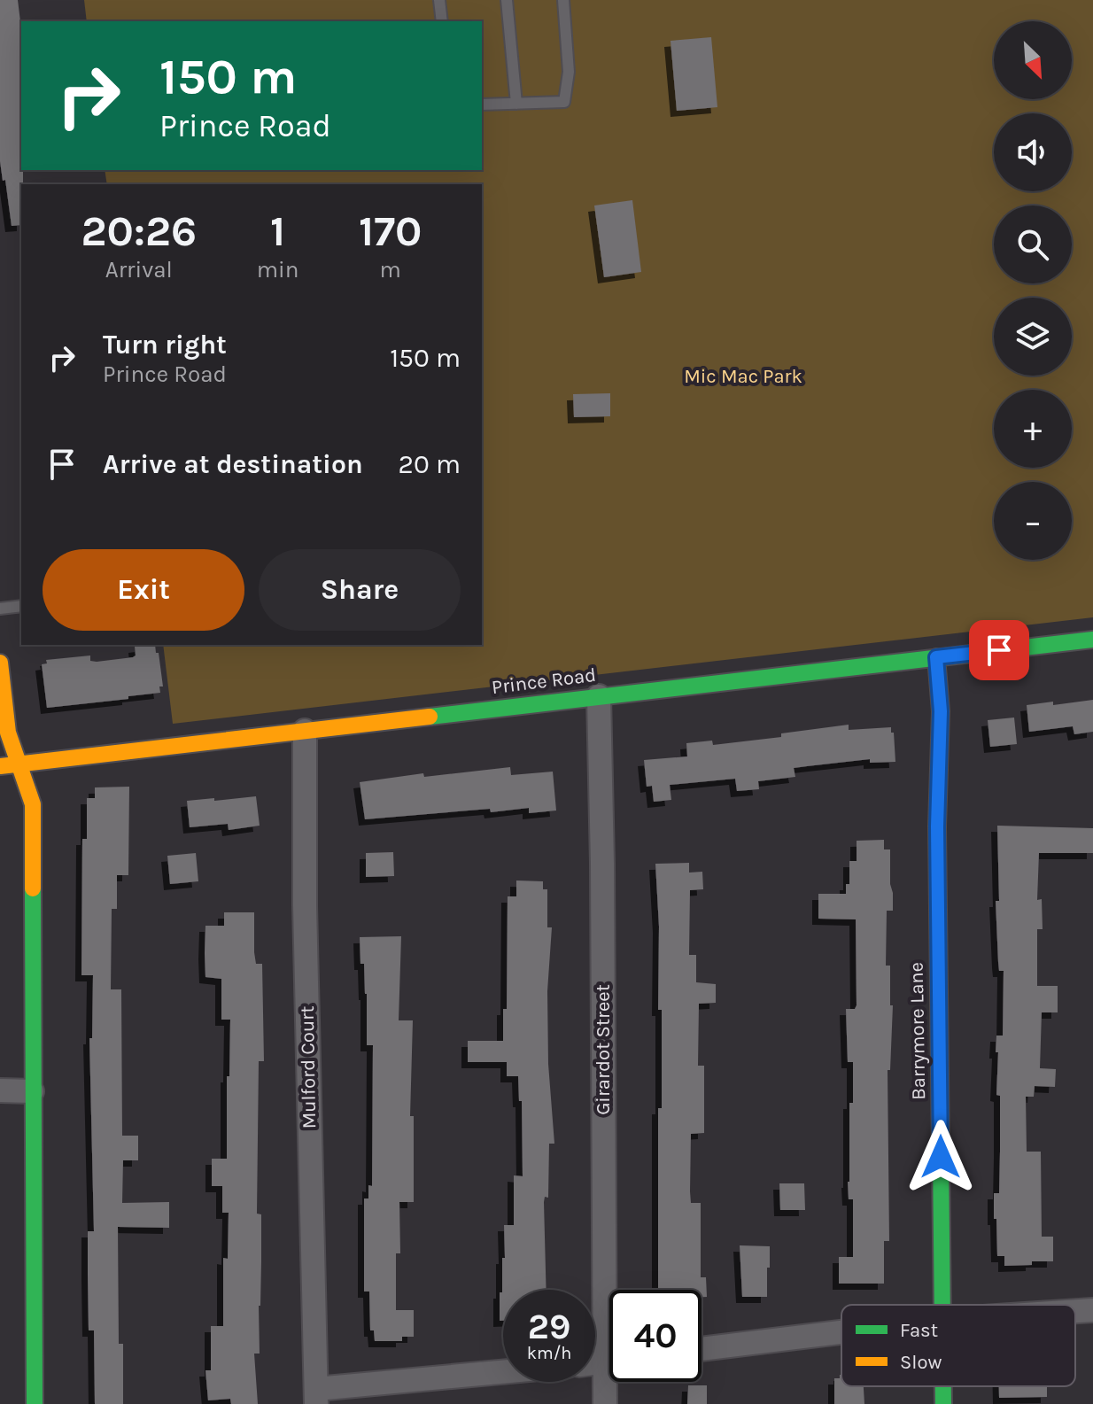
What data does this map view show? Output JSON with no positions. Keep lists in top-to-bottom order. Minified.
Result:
{"streets":{"street":["Prince Road","Barrymore Lane","Girardot Street","Mulford Court"]},"crossings":[["Prince Road","Barrymore Lane"],["Prince Road","Girardot Street"],["Prince Road","Mulford Court"]],"parks":["Mic Mac Park"],"legend":["Fast","Slow"],"north":"bottom right","page":{"map_buttons":["+","−"],"turn":["150 m","Prince Road"],"eta":["20:26","Arrival","1","min","170","m"],"list":[{"name":"Turn right","note":"Prince Road","value":"150 m"},{"name":"Arrive at destination","value":"20 m"}],"buttons":["Exit","Share"],"speed":"29 km/h","limit":"40"}}
